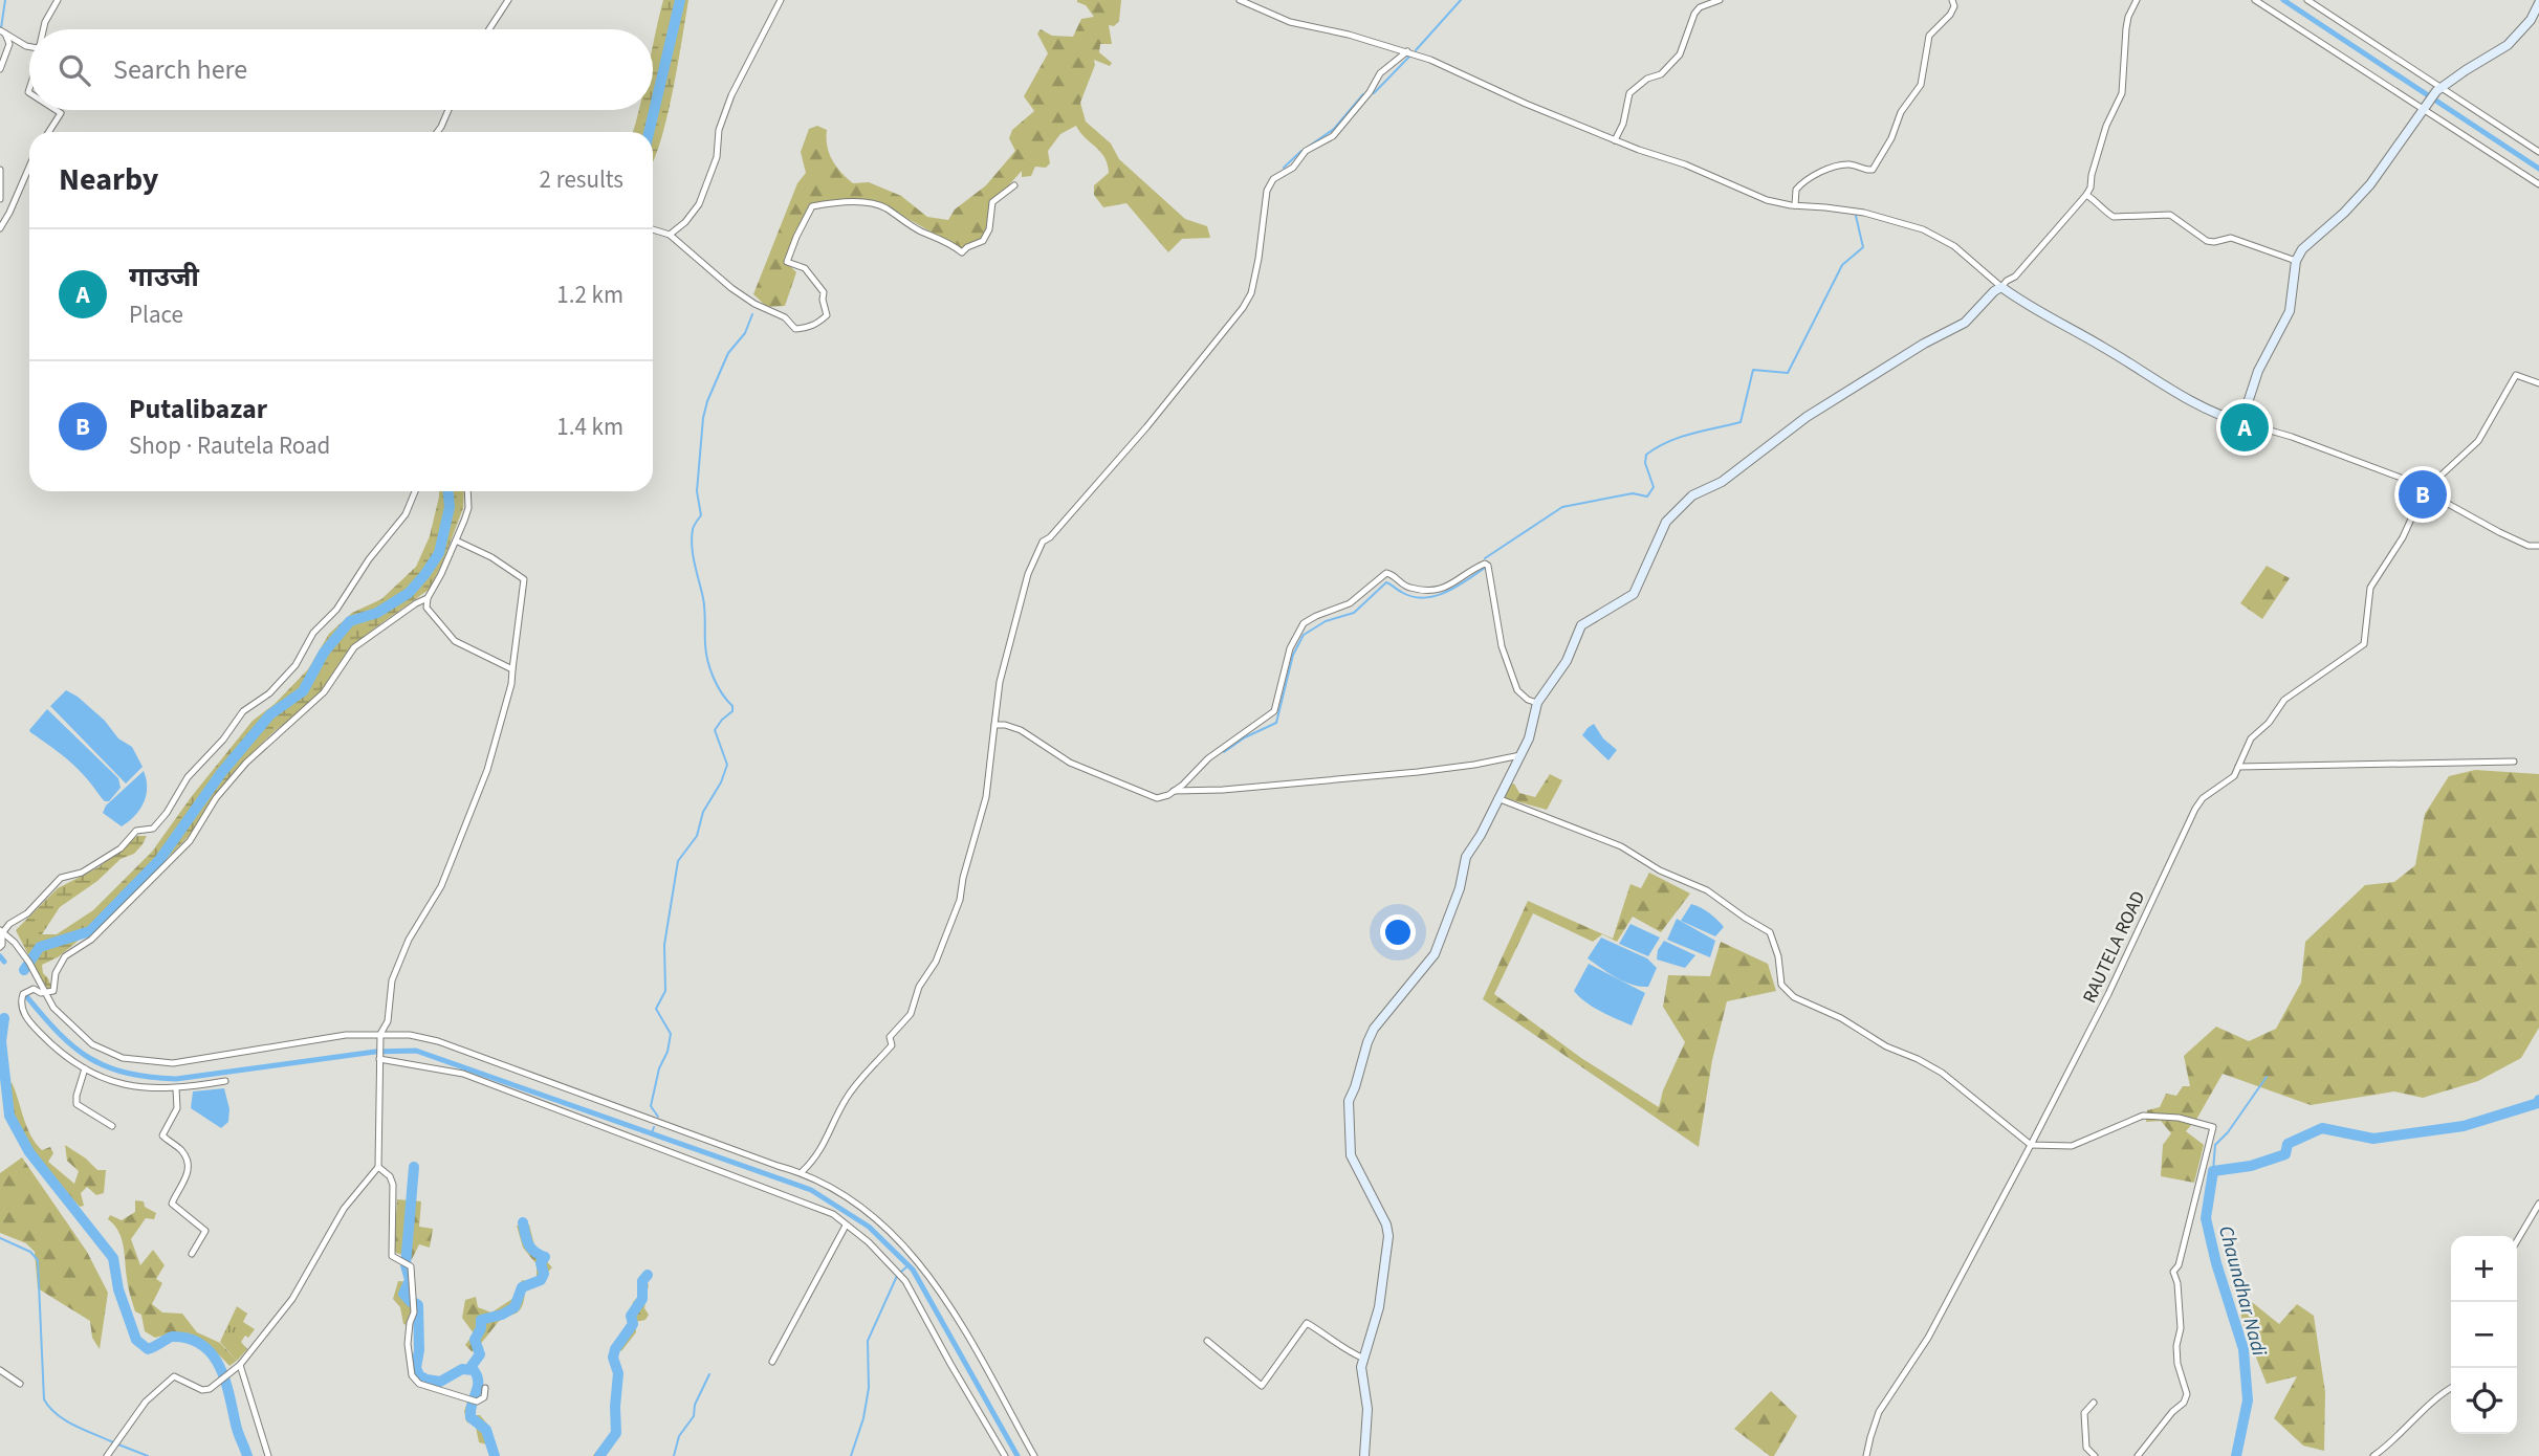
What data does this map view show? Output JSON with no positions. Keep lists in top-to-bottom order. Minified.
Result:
{"streets":{"street":["RAUTELA ROAD"]},"water":["Chaundhar Nadi"],"page":{"search":"Search here","heading":["Nearby","2 results"],"list":[{"mark":"A","name":"गाउजी","note":"Place","value":"1.2 km"},{"mark":"B","name":"Putalibazar","note":"Shop · Rautela Road","value":"1.4 km"}],"pins":["A","B"],"map_buttons":["+","−"]}}
